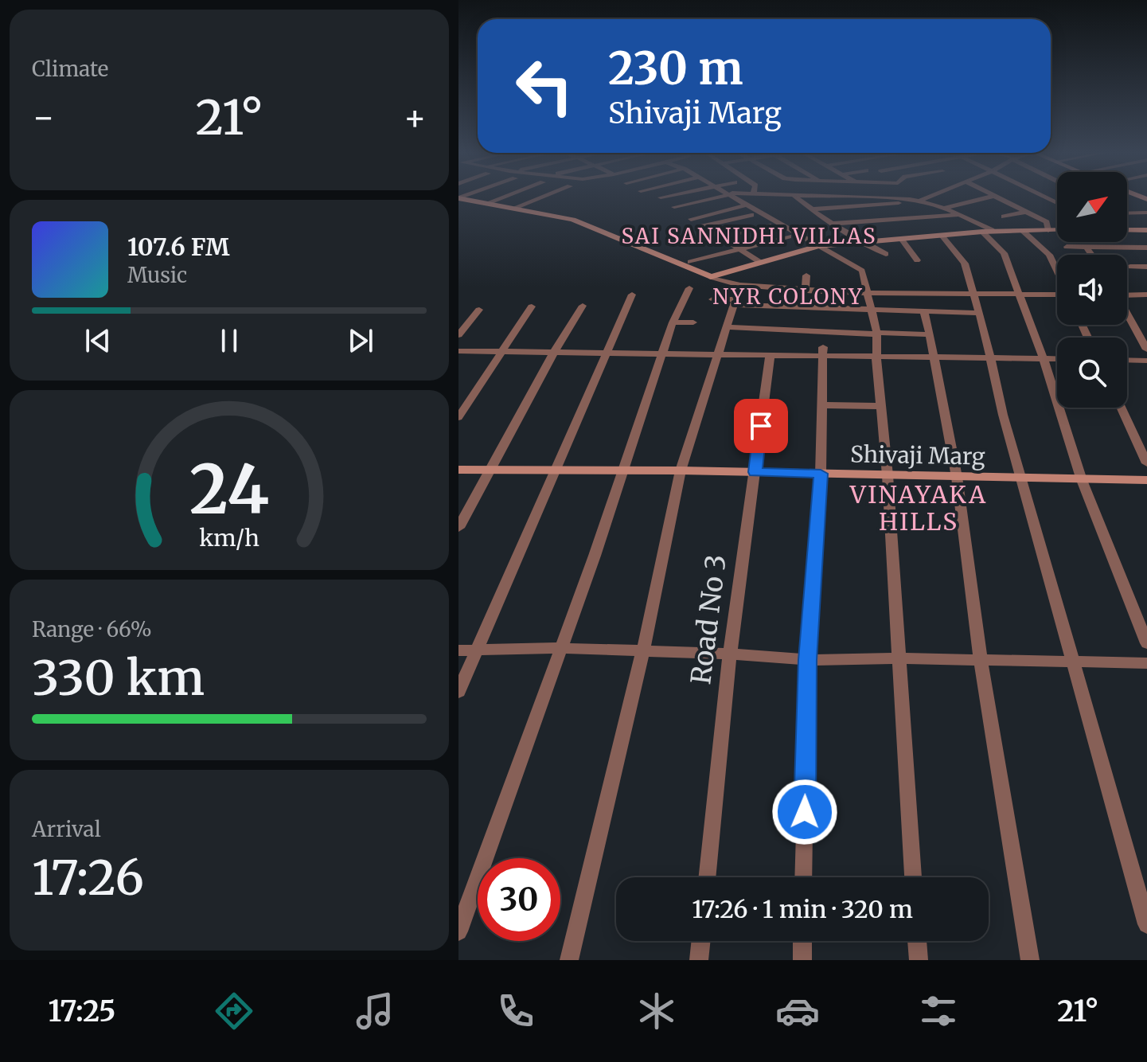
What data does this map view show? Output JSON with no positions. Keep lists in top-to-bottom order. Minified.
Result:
{"streets":{"street":["Shivaji Marg","Road No 3"]},"crossings":[["Shivaji Marg","Road No 3"]],"districts":["SAI SANNIDHI VILLAS","NYR COLONY","VINAYAKA HILLS"],"north":"top right","page":{"tile":["Climate",["Range · 66%","330 km"],["Arrival","17:26"]],"turn":["230 m","Shivaji Marg"],"heat":["−","21°","+"],"song":["107.6 FM","Music"],"limit":"30","trip":"17:26 · 1 min · 320 m","tabs":["17:25","21°"],"gauge":["24","km/h"]}}
